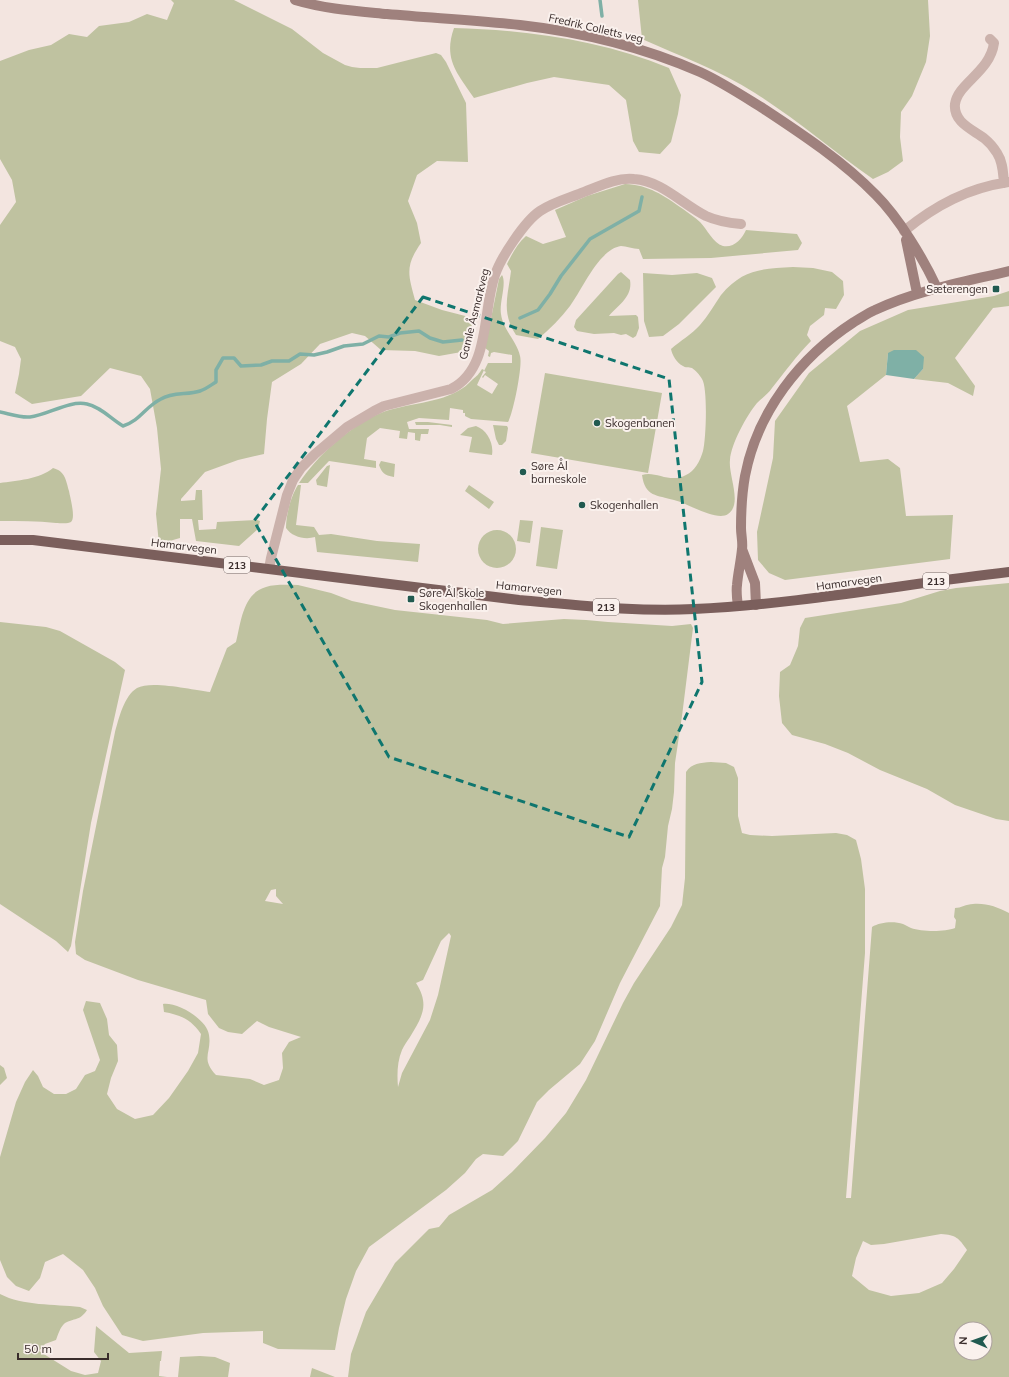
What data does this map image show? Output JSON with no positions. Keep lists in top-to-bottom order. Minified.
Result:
{"streets":{"main road":["Hamarvegen","213"],"street":["Fredrik Colletts veg","Gamle Åsmarkveg"]},"crossings":[["Gamle Åsmarkveg","Hamarvegen"]],"places":{"transit":["Sæterengen","Søre Ål skole Skogenhallen"],"other":["Skogenbanen","Søre Ål barneskole","Skogenhallen"]},"scale_bar":"50 m","north":"left"}
